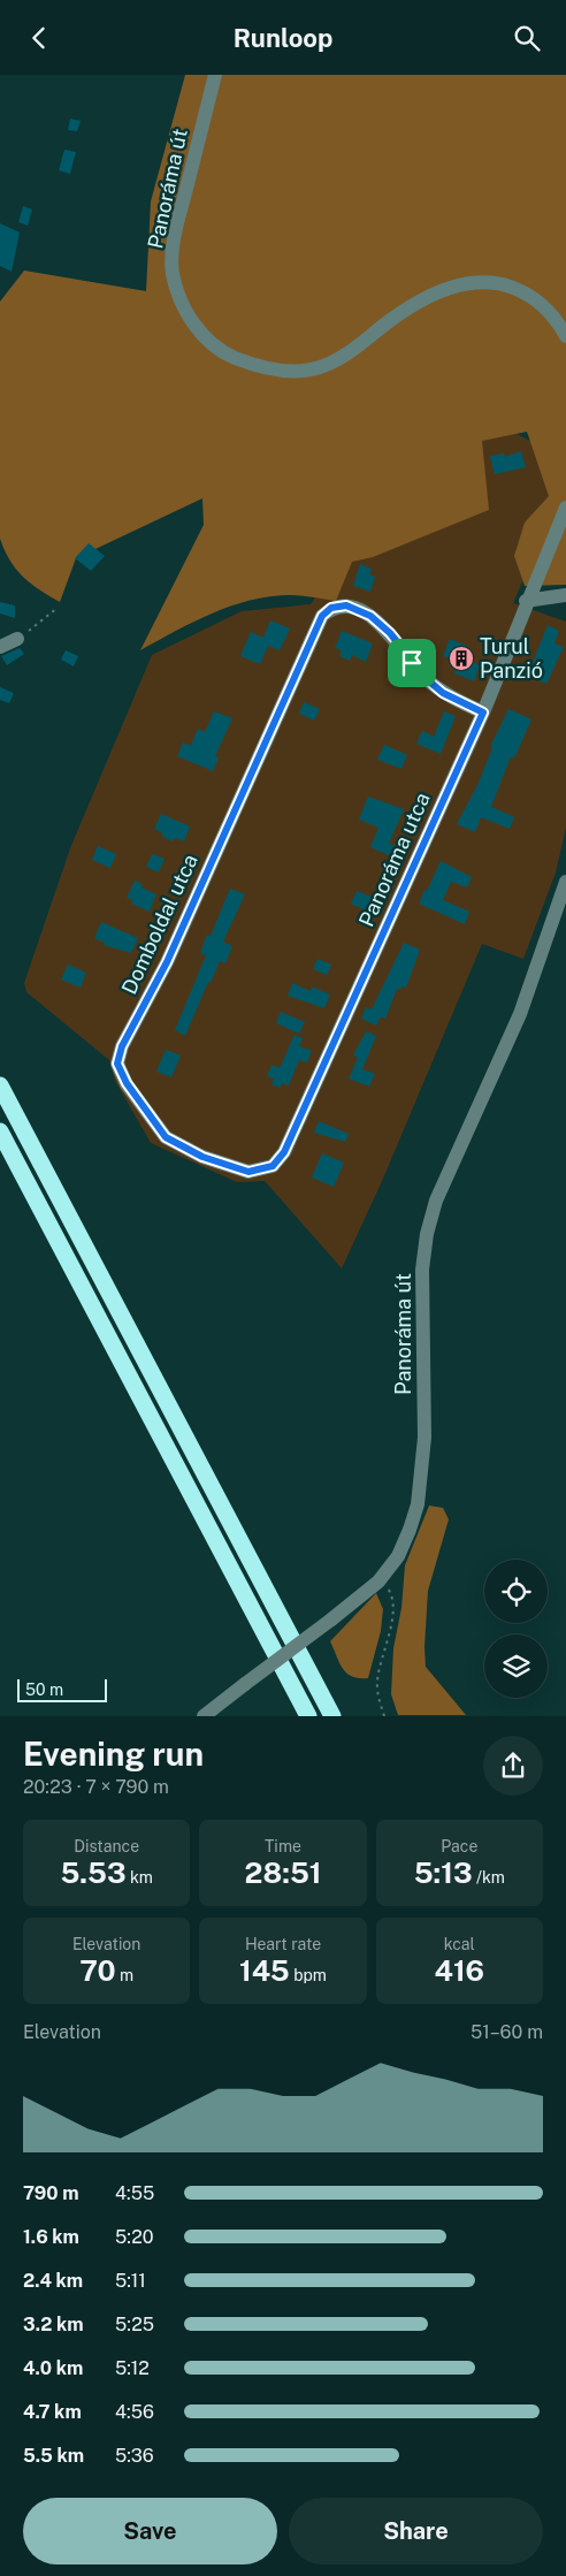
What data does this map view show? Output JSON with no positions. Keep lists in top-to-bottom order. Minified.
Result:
{"streets":{"street":["Panoráma út","Panoráma utca","Domboldal utca"]},"crossings":[["Panoráma utca","Domboldal utca"]],"places":{"building":["Turul Panzió"]},"scale_bar":"50 m","page":{"header":"Runloop","scale":"50 m","heading":["Evening run","20:23 · 7 × 790 m"],"stats":[["Distance","5.53 km"],["Time","28:51"],["Pace","5:13 /km"],["Elevation","70 m"],["Heart rate","145 bpm"],["kcal","416"]],"chart":["Elevation","51–60 m"],"list":[{"name":"790 m","note":"4:55"},{"name":"1.6 km","note":"5:20"},{"name":"2.4 km","note":"5:11"},{"name":"3.2 km","note":"5:25"},{"name":"4.0 km","note":"5:12"},{"name":"4.7 km","note":"4:56"},{"name":"5.5 km","note":"5:36"}],"buttons":["Save","Share"]}}
